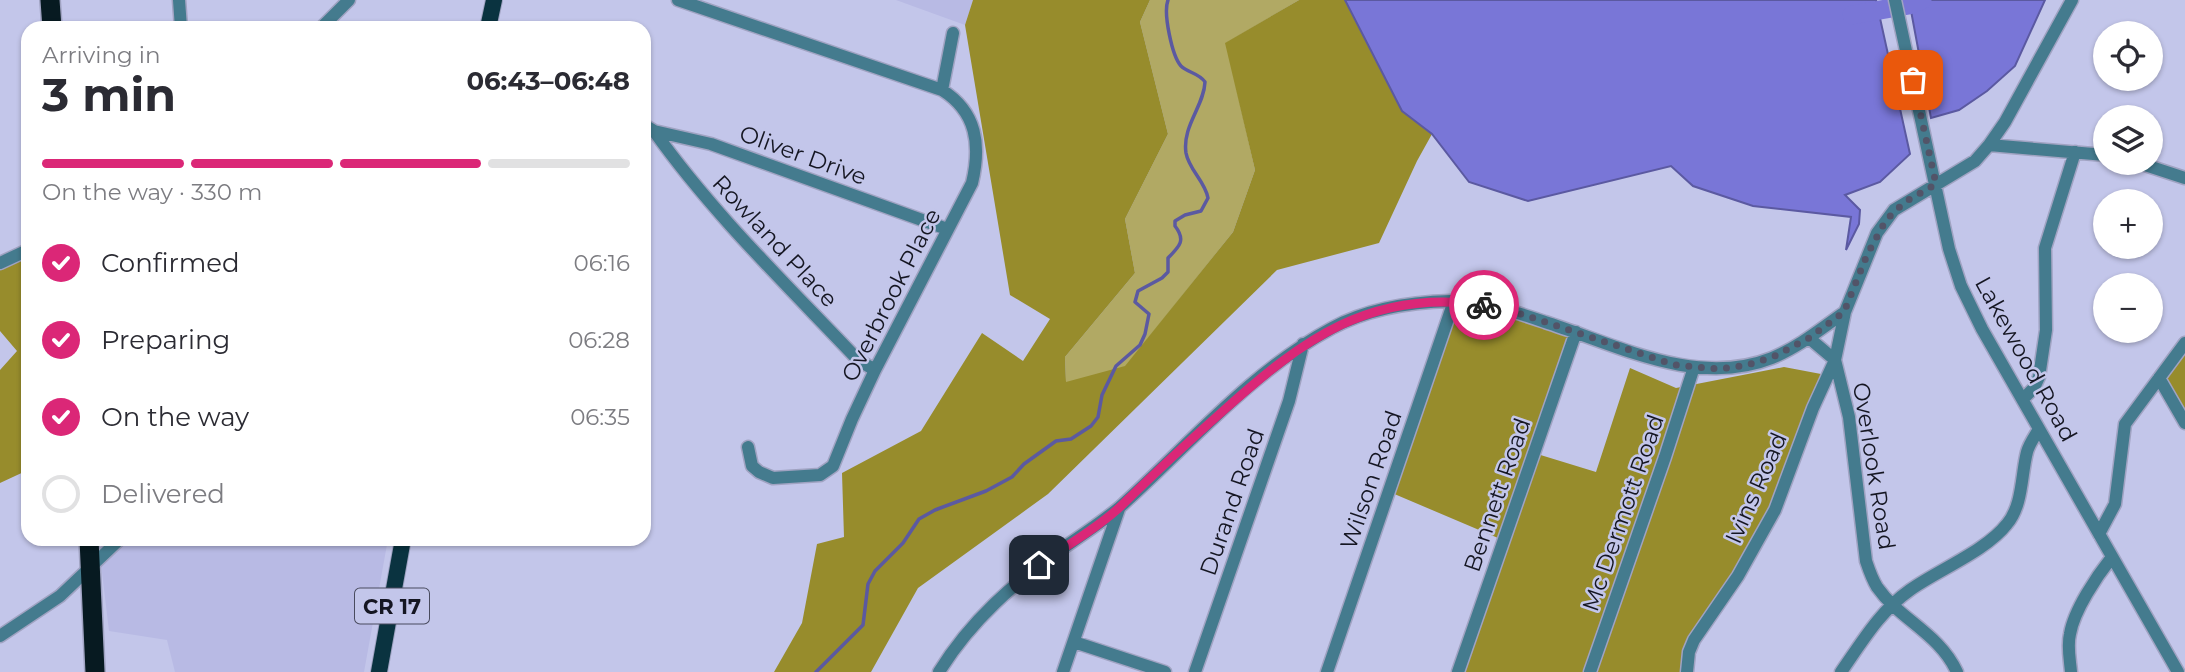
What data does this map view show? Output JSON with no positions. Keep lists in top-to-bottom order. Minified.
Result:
{"streets":{"main road":["CR 17"],"street":["Oliver Drive","Rowland Place","Overbrook Place","Lakewood Road","Overlook Road","Wilson Road","Ivins Road","Bennett Road","Durand Road","Mc Dermott Road"]},"crossings":[["Oliver Drive","Overbrook Place"],["Rowland Place","Overbrook Place"],["Lakewood Road","Ivins Road"],["Overlook Road","Ivins Road"]],"page":{"map_buttons":["+","−"],"heading":["3 min","Arriving in","06:43–06:48"],"bar":"On the way · 330 m","list":[["Confirmed","06:16"],["Preparing","06:28"],["On the way","06:35"],"Delivered"]}}
